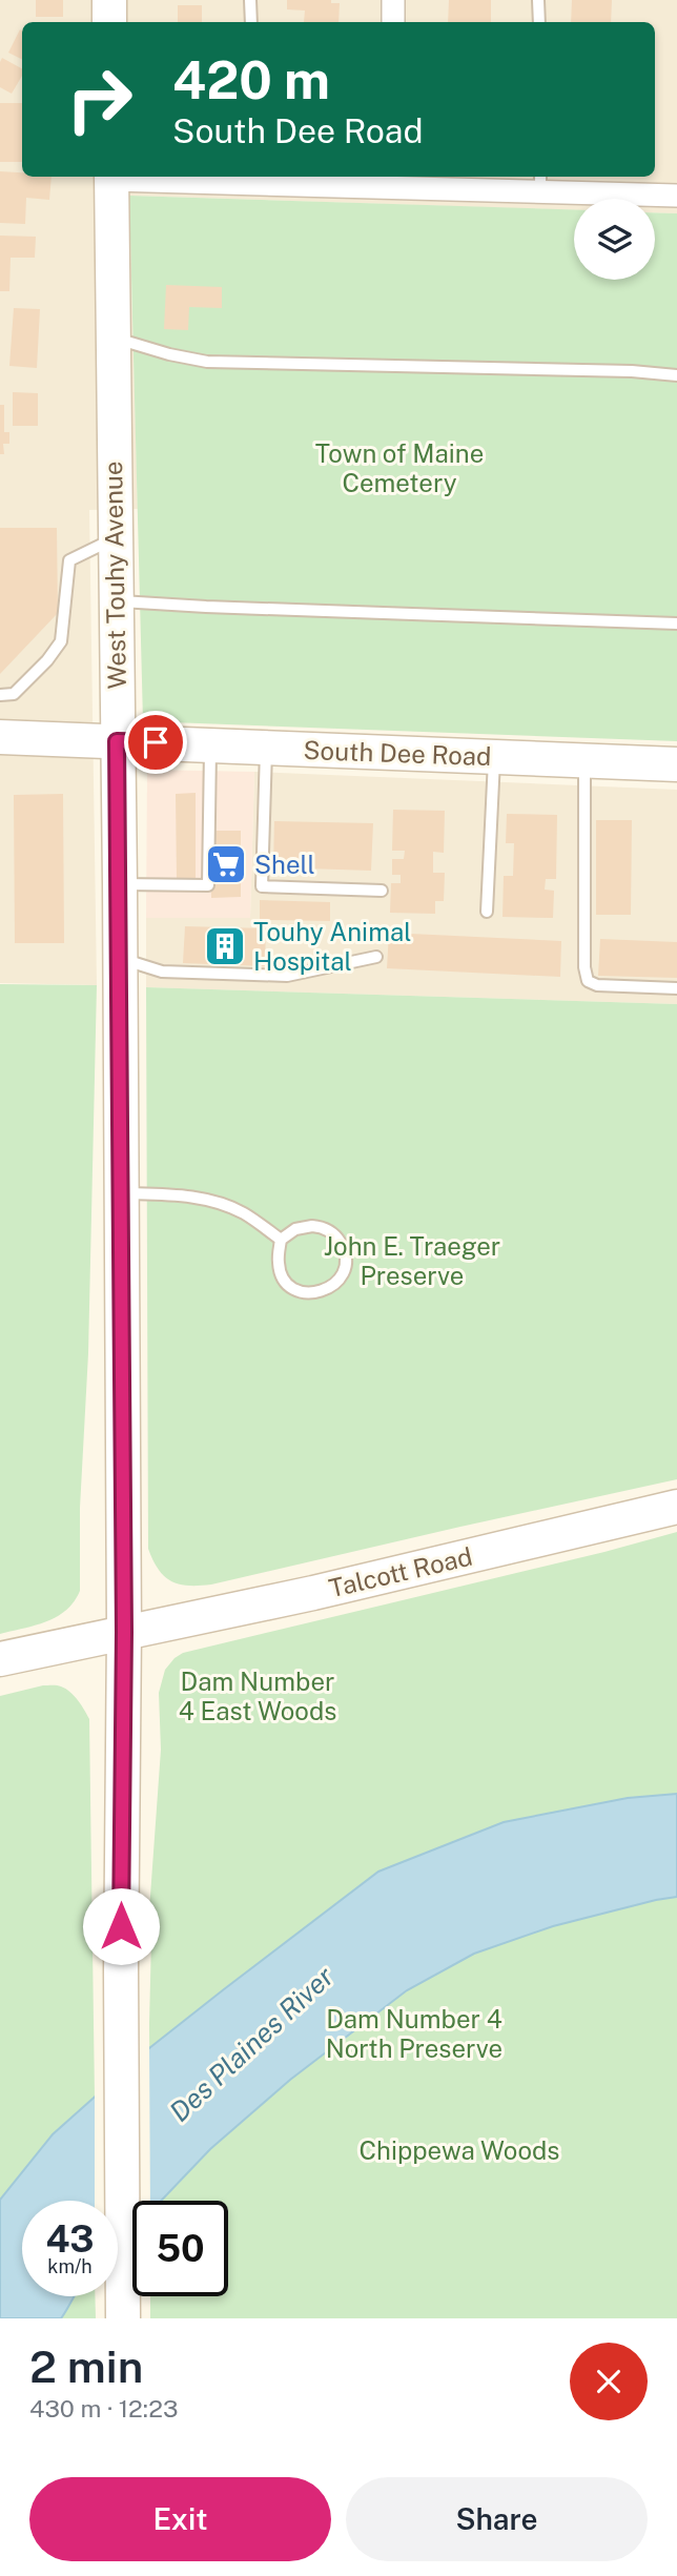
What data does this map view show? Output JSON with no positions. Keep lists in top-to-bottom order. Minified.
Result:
{"streets":{"main road":["West Touhy Avenue","South Dee Road","Talcott Road"]},"crossings":[["West Touhy Avenue","South Dee Road"],["West Touhy Avenue","Talcott Road"]],"water":["Des Plaines River"],"parks":["Town of Maine Cemetery","John E. Traeger Preserve","Dam Number 4 East Woods","Dam Number 4 North Preserve","Chippewa Woods"],"places":{"supermarket":["Shell"],"building":["Touhy Animal Hospital"]},"page":{"turn":["420 m","South Dee Road"],"speed":"43 km/h","limit":"50","heading":["2 min","430 m · 12:23"],"buttons":["Exit","Share"]}}
